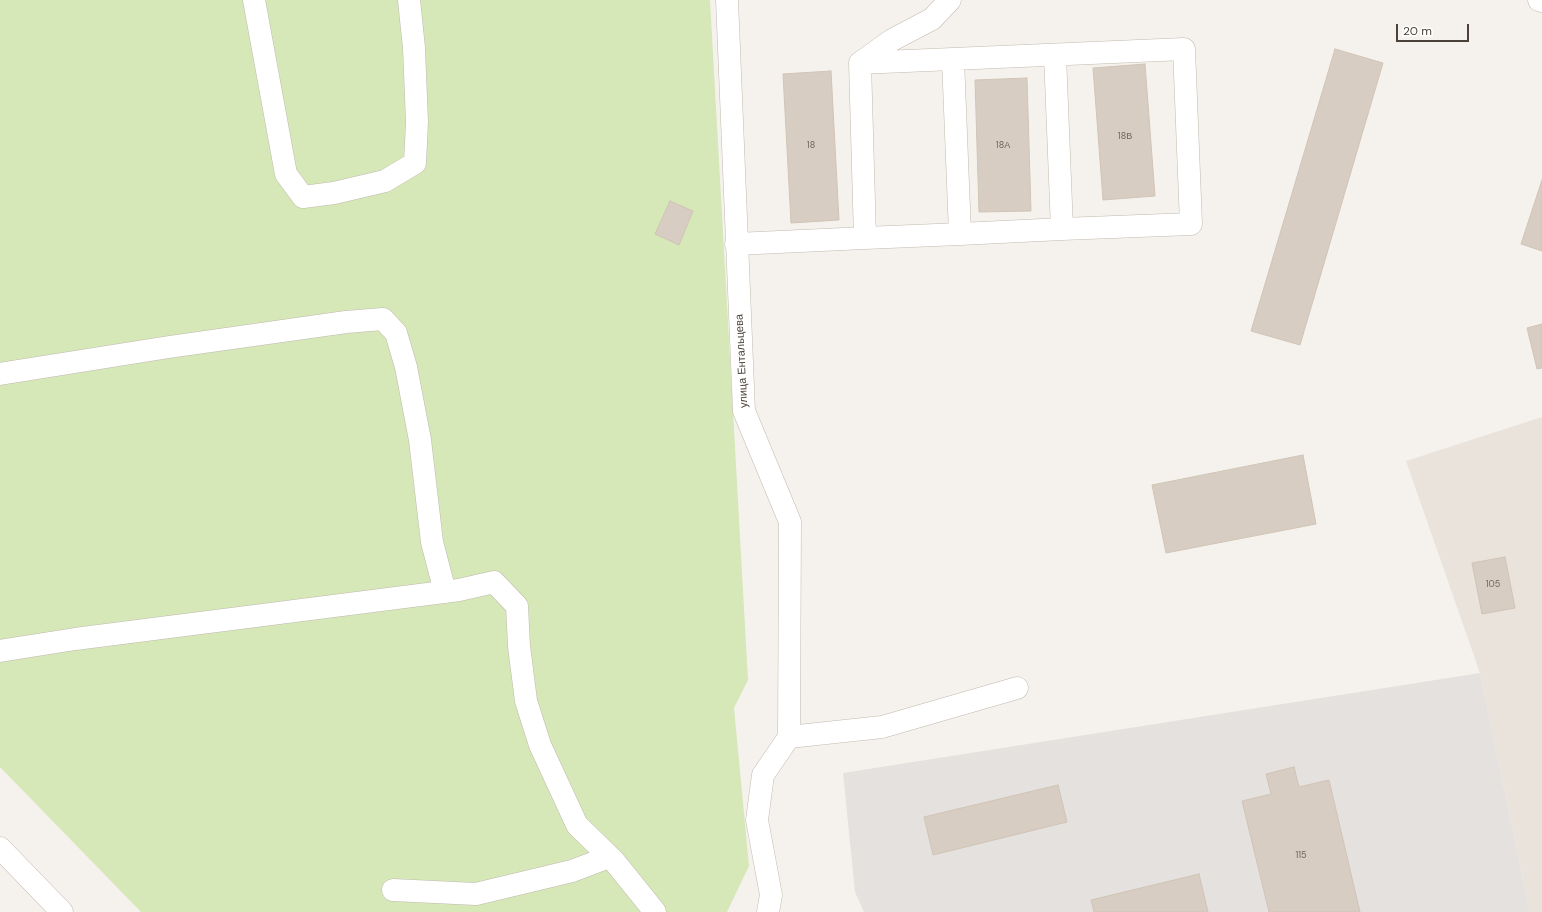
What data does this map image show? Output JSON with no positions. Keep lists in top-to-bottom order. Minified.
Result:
{"streets":{"street":["улица Ентальцева"]},"house_numbers":["18В","18","18А","105","115"],"scale_bar":"20 m"}
